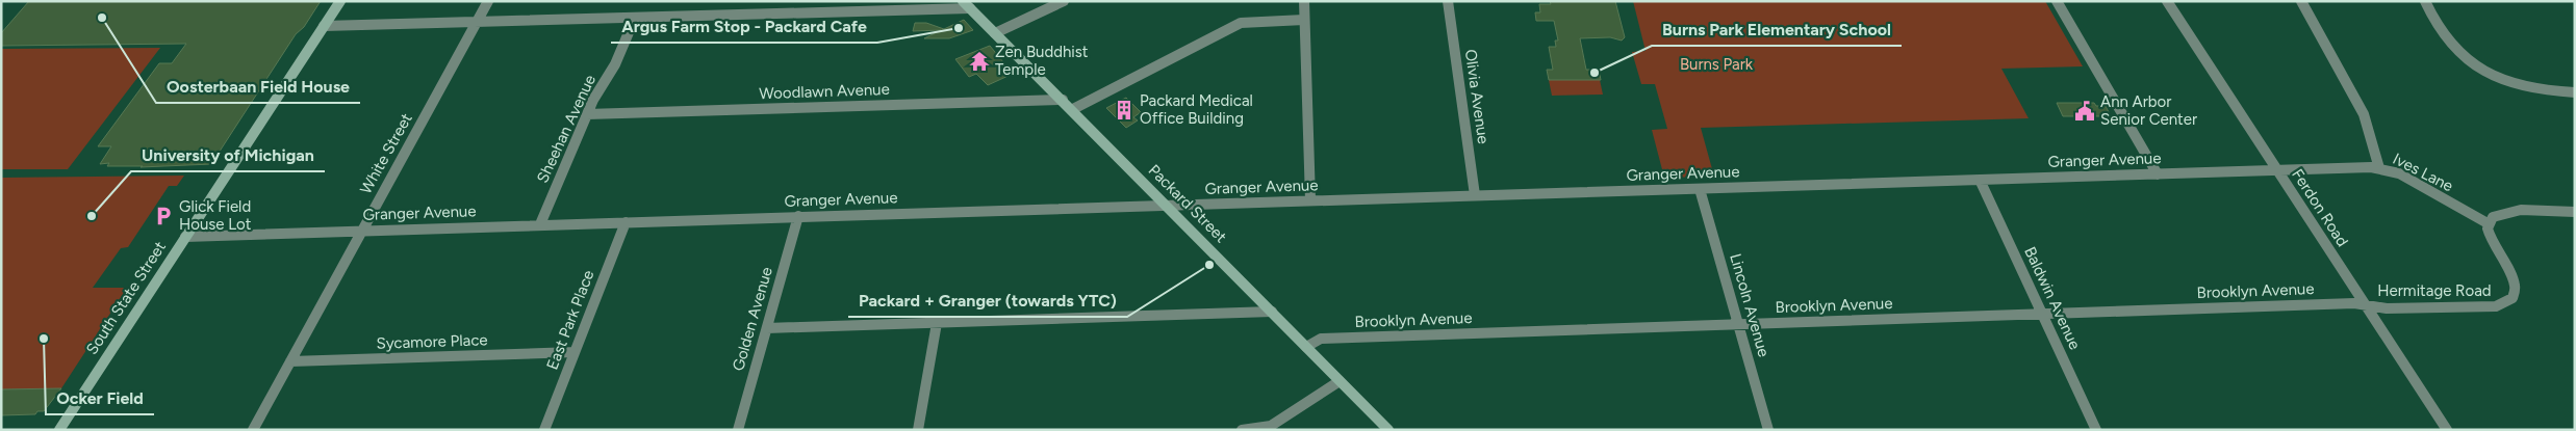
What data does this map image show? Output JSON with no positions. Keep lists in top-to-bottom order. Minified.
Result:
{"streets":{"main road":["Packard Street","South State Street"],"street":["Woodlawn Avenue","Olivia Avenue","Sheehan Avenue","White Street","Granger Avenue","Ives Lane","Ferdon Road","Brooklyn Avenue","Hermitage Road","Baldwin Avenue","Lincoln Avenue","Golden Avenue","East Park Place","Sycamore Place"]},"crossings":[["Woodlawn Avenue","Sheehan Avenue"],["Woodlawn Avenue","Packard Street"],["Olivia Avenue","Granger Avenue"],["Sheehan Avenue","Granger Avenue"],["White Street","Granger Avenue"],["White Street","Sycamore Place"],["Granger Avenue","Ives Lane"],["Granger Avenue","Packard Street"],["Granger Avenue","Ferdon Road"],["Granger Avenue","South State Street"],["Granger Avenue","Baldwin Avenue"],["Granger Avenue","Lincoln Avenue"],["Granger Avenue","Golden Avenue"],["Granger Avenue","East Park Place"],["Ives Lane","Ferdon Road"],["Ives Lane","Hermitage Road"],["Packard Street","Brooklyn Avenue"],["Ferdon Road","Brooklyn Avenue"],["Ferdon Road","Hermitage Road"],["Brooklyn Avenue","Hermitage Road"],["Brooklyn Avenue","Baldwin Avenue"],["Brooklyn Avenue","Lincoln Avenue"],["East Park Place","Sycamore Place"]],"parks":["Burns Park"],"places":{"other":["Oosterbaan Field House","Argus Farm Stop - Packard Cafe","Burns Park Elementary School","University of Michigan","Packard + Granger (towards YTC)","Ocker Field"],"temple":["Zen Buddhist Temple"],"building":["Packard Medical Office Building"],"public building":["Ann Arbor Senior Center"],"parking":["Glick Field House Lot"]}}
